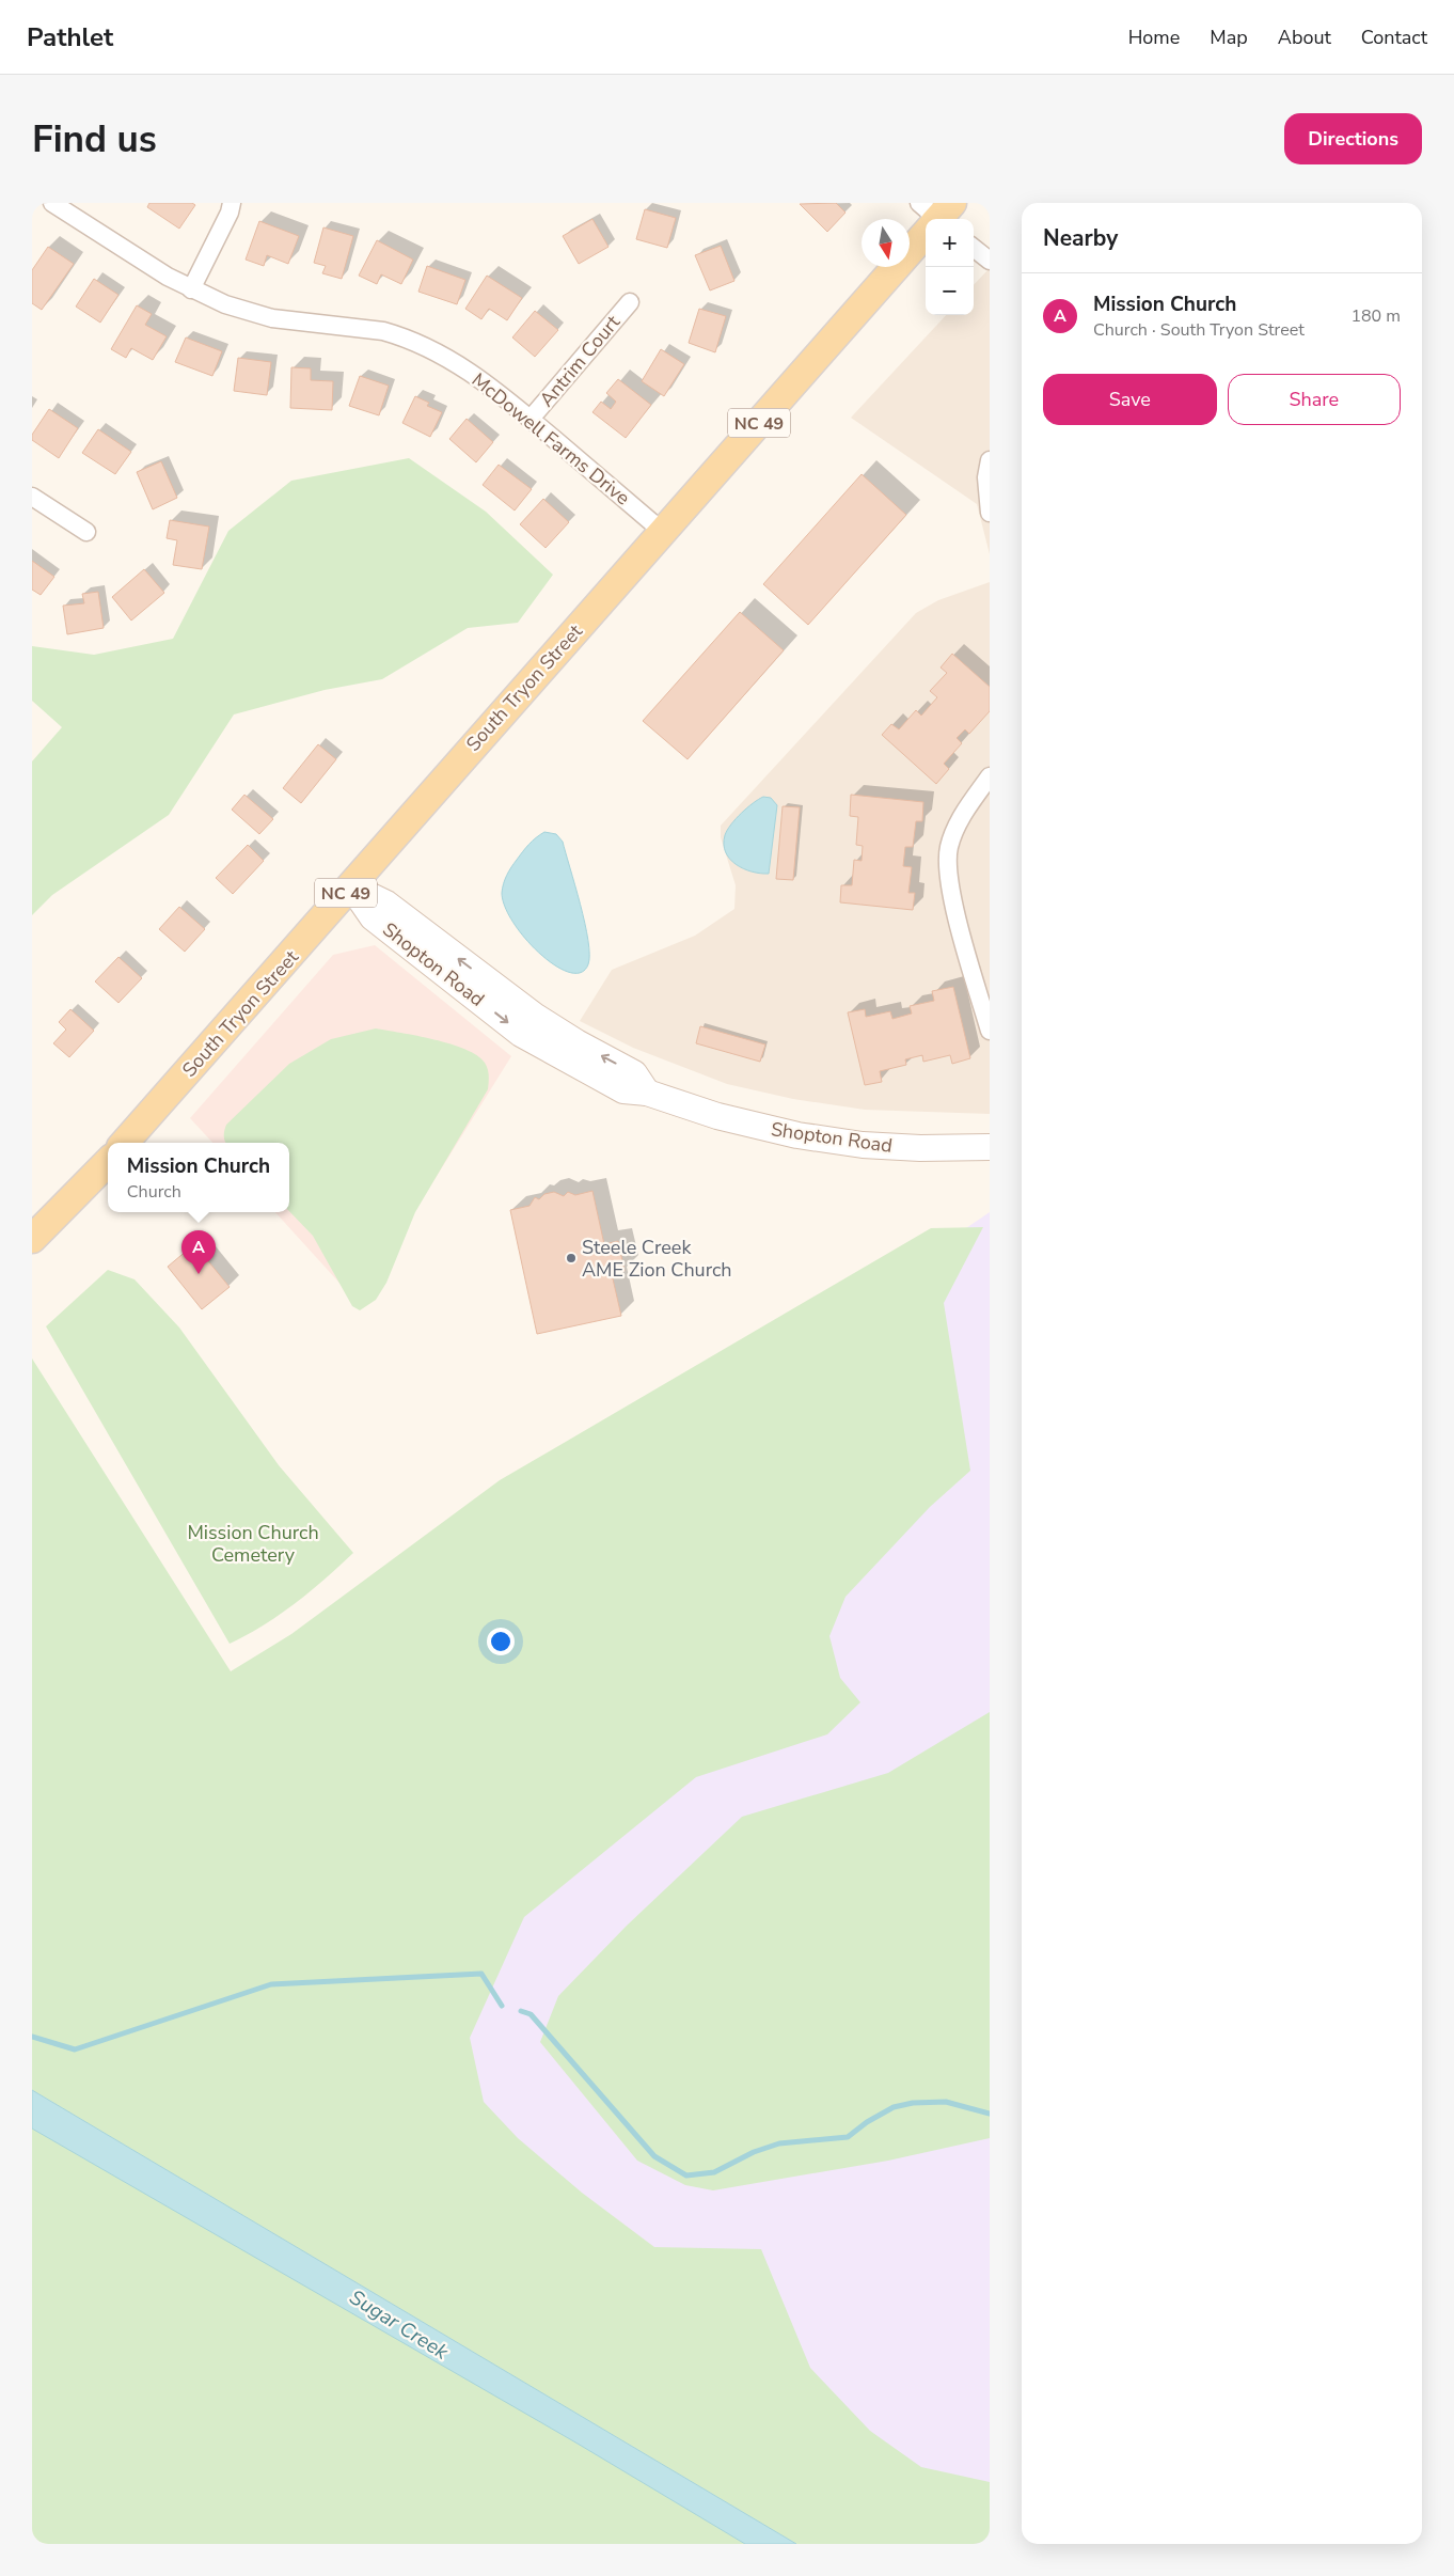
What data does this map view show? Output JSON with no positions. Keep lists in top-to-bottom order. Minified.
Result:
{"streets":{"main road":["NC 49","South Tryon Street"],"street":["Antrim Court","McDowell Farms Drive","Shopton Road"]},"crossings":[["Antrim Court","McDowell Farms Drive"],["McDowell Farms Drive","South Tryon Street"],["South Tryon Street","Shopton Road"]],"water":["Sugar Creek"],"parks":["Mission Church Cemetery"],"places":["Steele Creek AME Zion Church"],"north":"bottom","page":{"header":"Pathlet","nav":["Home","Map","About","Contact"],"buttons":["Directions",["Save","Share"]],"title":"Find us","heading":"Nearby","map_buttons":["+","−"],"list":[{"mark":"A","name":"Mission Church","note":"Church · South Tryon Street","value":"180 m"}],"popup":["Mission Church","Church"],"pins":"A"}}
